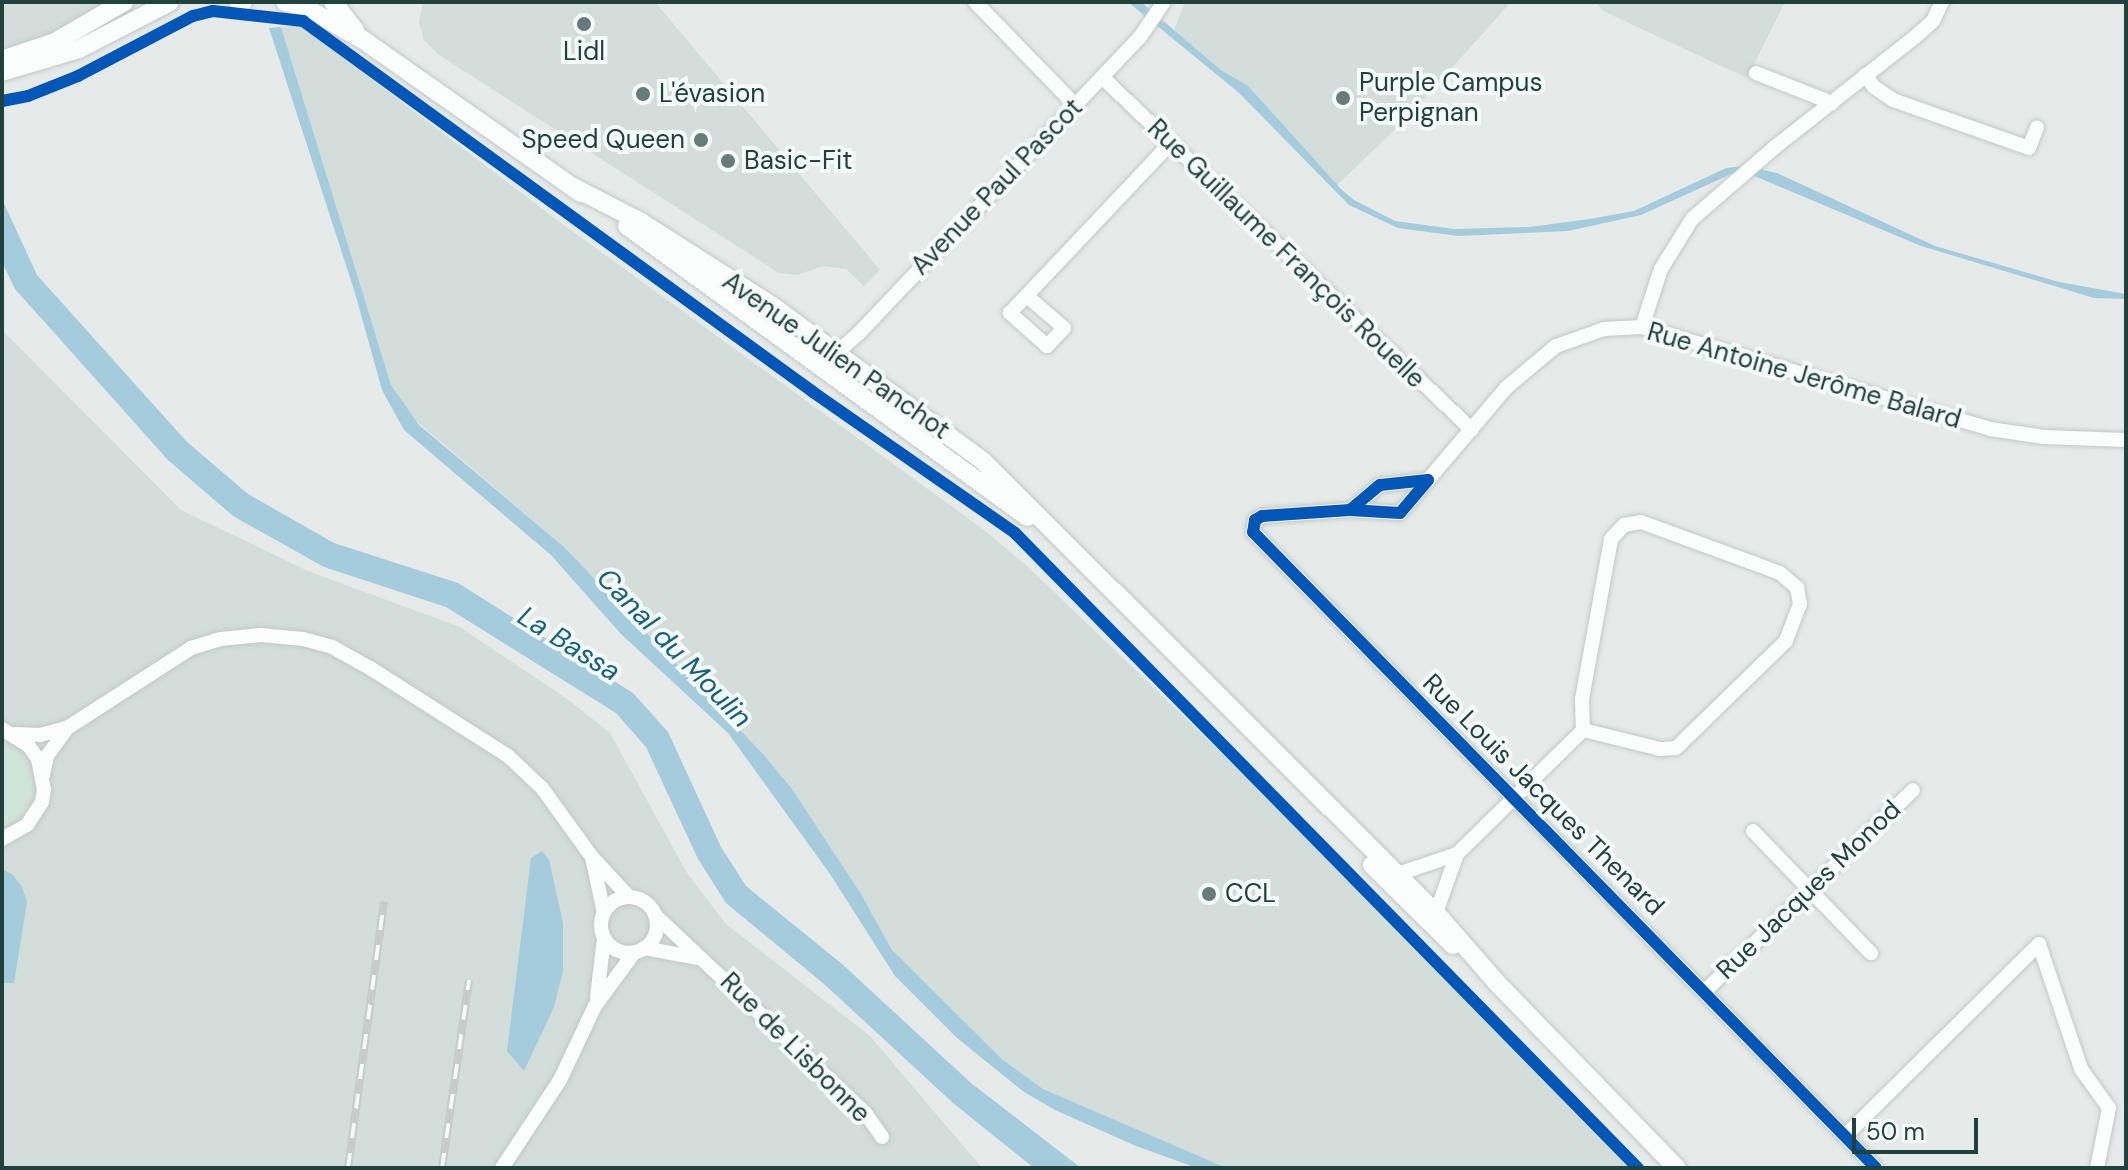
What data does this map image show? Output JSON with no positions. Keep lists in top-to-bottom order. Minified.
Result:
{"streets":{"main road":["Avenue Julien Panchot"],"street":["Avenue Paul Pascot","Rue Guillaume François Rouelle","Rue Antoine Jerôme Balard","Rue Louis Jacques Thenard","Rue Jacques Monod","Rue de Lisbonne"]},"crossings":[["Avenue Paul Pascot","Rue Guillaume François Rouelle"],["Avenue Paul Pascot","Avenue Julien Panchot"],["Rue Guillaume François Rouelle","Rue Antoine Jerôme Balard"],["Rue Guillaume François Rouelle","Rue Louis Jacques Thenard"],["Rue Antoine Jerôme Balard","Rue Louis Jacques Thenard"],["Rue Louis Jacques Thenard","Rue Jacques Monod"]],"water":["La Bassa","Canal du Moulin"],"places":["Lidl","L'évasion","Purple Campus Perpignan","Speed Queen","Basic-Fit","CCL"],"scale_bar":"50 m"}
